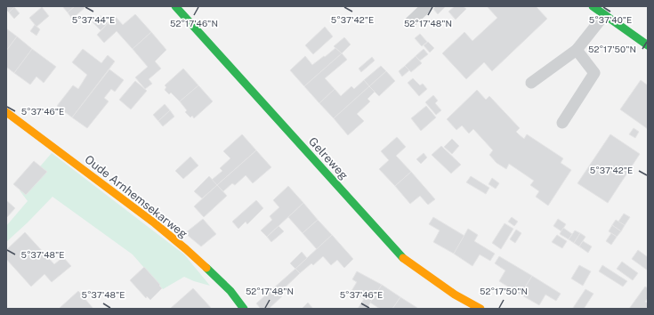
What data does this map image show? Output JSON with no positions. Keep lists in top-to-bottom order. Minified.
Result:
{"streets":{"street":["Gelreweg","Oude Arnhemsekarweg"]},"coordinates":["5°37'42\"E","5°37'40\"E","5°37'44\"E","52°17'46\"N","52°17'48\"N","52°17'50\"N","5°37'46\"E","5°37'48\"E"]}
